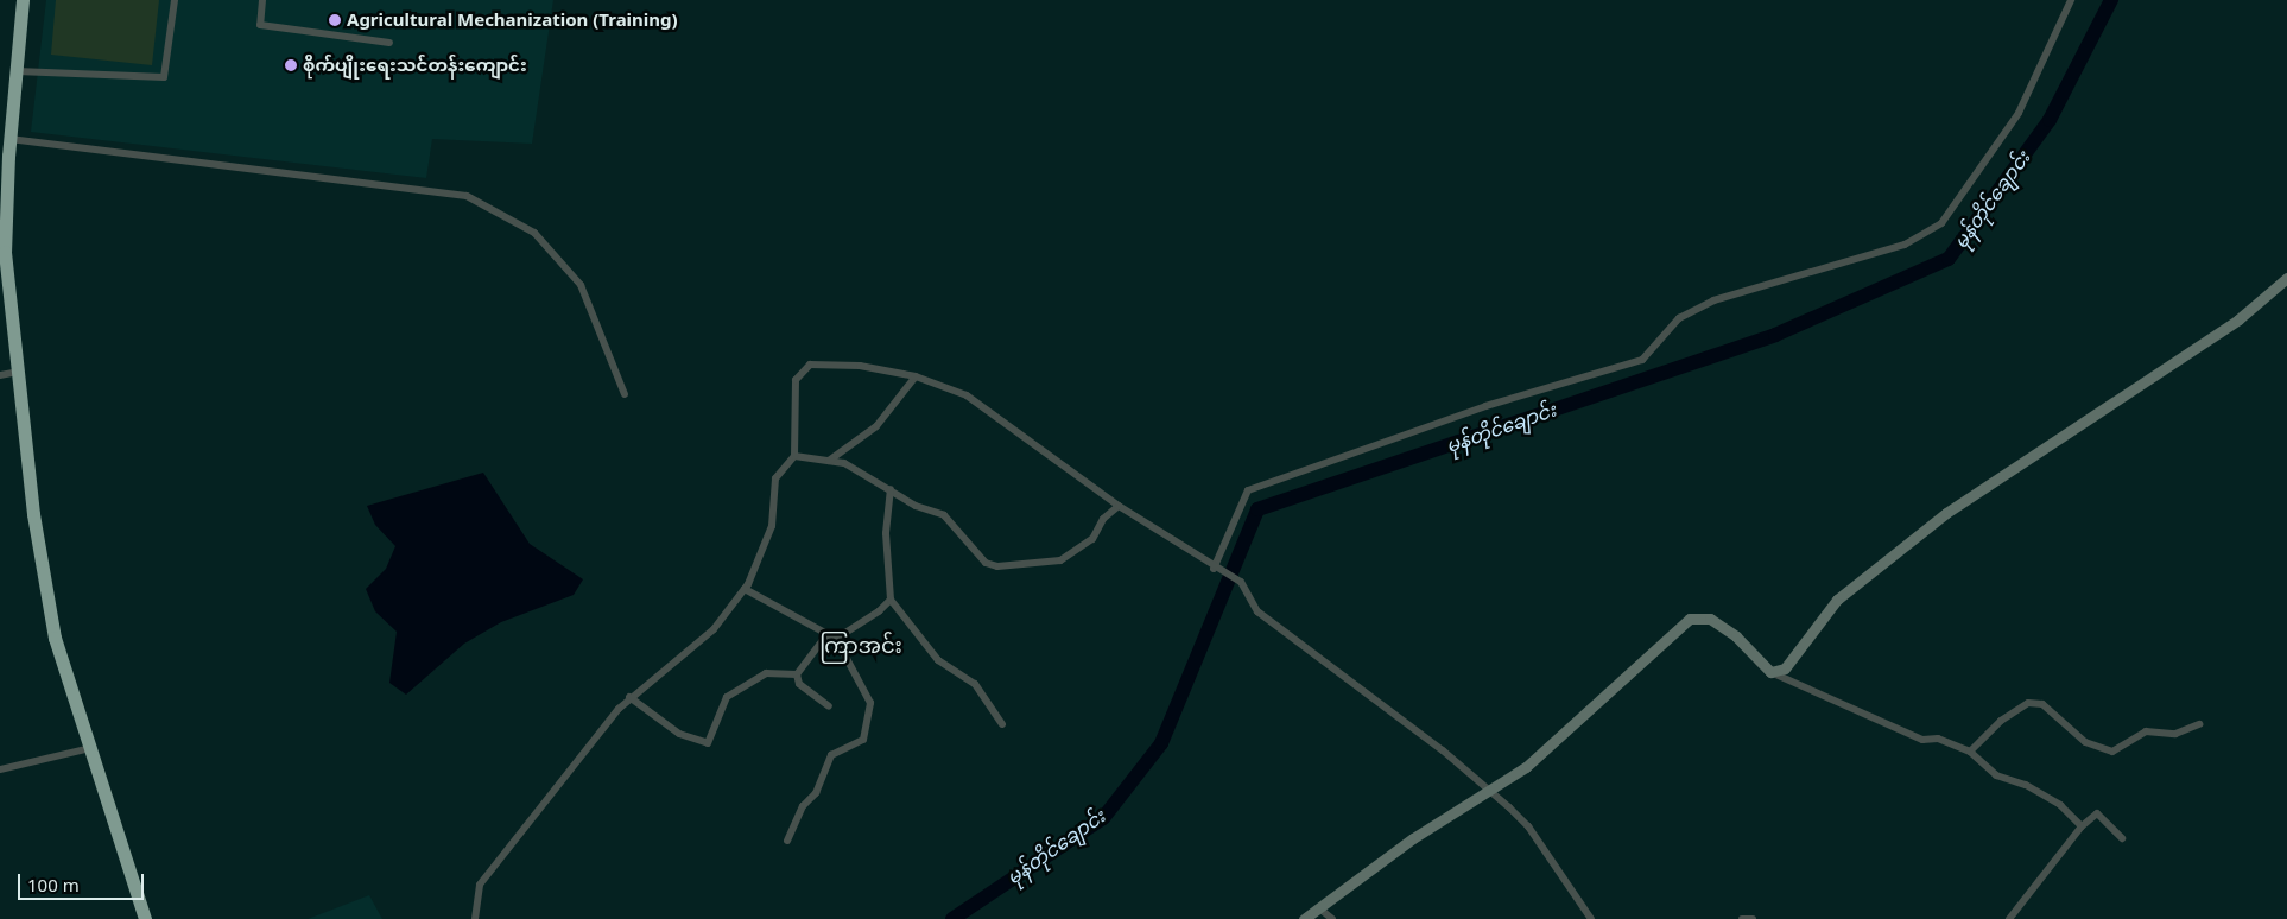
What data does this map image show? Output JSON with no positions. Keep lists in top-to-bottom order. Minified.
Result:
{"districts":["ကြာအင်း"],"water":["မုန်တိုင်ချောင်း"],"places":["Agricultural Mechanization (Training)","စိုက်ပျိုးရေးသင်တန်းကျောင်း"],"scale_bar":"100 m"}
